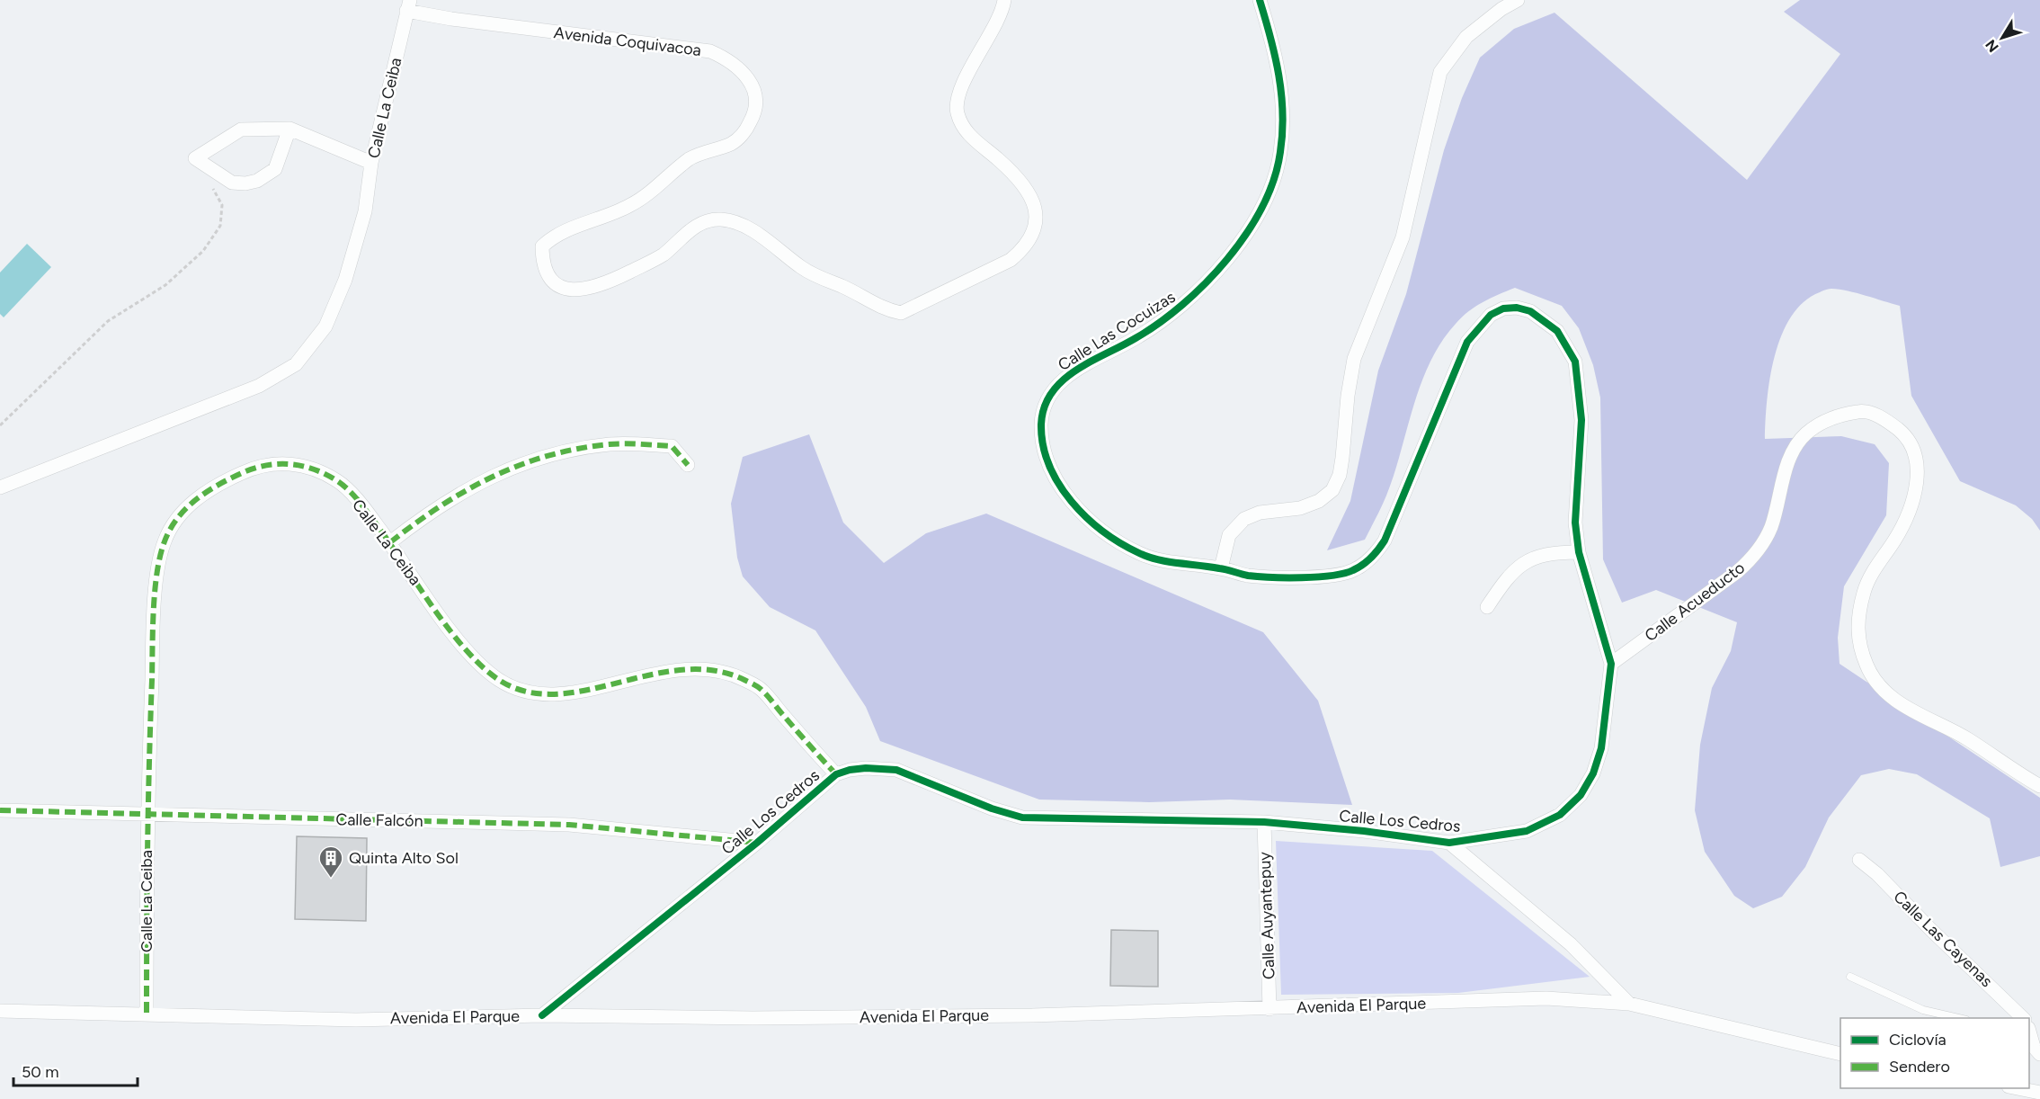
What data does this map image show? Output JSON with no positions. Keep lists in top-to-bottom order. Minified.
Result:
{"streets":{"street":["Avenida Coquivacoa","Calle La Ceiba","Calle Las Cocuizas","Calle Acueducto","Calle Los Cedros","Calle Falcón","Calle Auyantepuy","Calle Las Cayenas","Avenida El Parque"]},"crossings":[["Avenida Coquivacoa","Calle La Ceiba"],["Calle La Ceiba","Calle Los Cedros"],["Calle La Ceiba","Calle Falcón"],["Calle La Ceiba","Avenida El Parque"],["Calle Las Cocuizas","Calle Los Cedros"],["Calle Acueducto","Calle Los Cedros"],["Calle Los Cedros","Calle Falcón"],["Calle Los Cedros","Calle Auyantepuy"],["Calle Los Cedros","Avenida El Parque"],["Calle Auyantepuy","Avenida El Parque"]],"places":{"building":["Quinta Alto Sol"]},"legend":["Ciclovía","Sendero"],"scale_bar":"50 m","north":"bottom left"}
